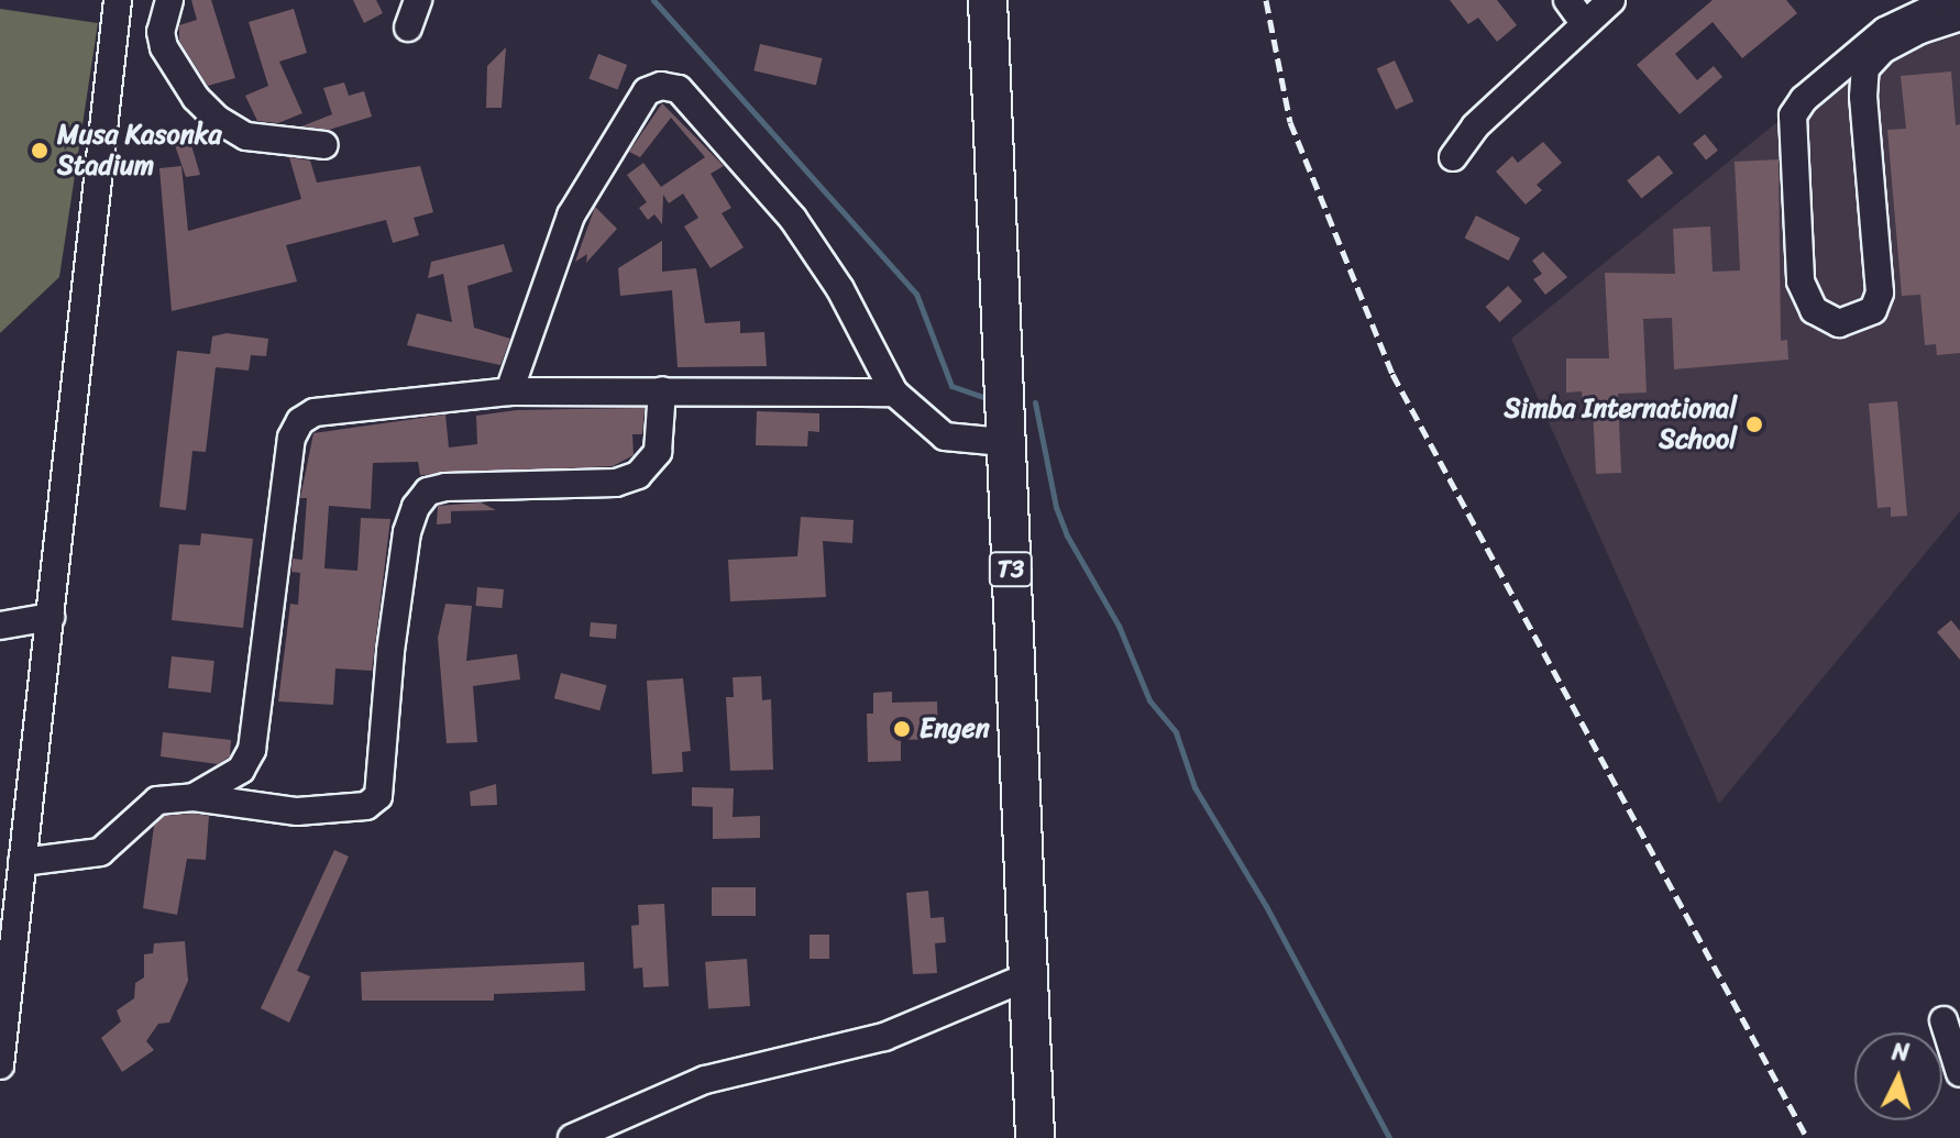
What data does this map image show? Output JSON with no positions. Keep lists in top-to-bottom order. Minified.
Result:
{"streets":{"highway":["T3"]},"places":["Musa Kasonka Stadium","Simba International School","Engen"],"north":"top"}
